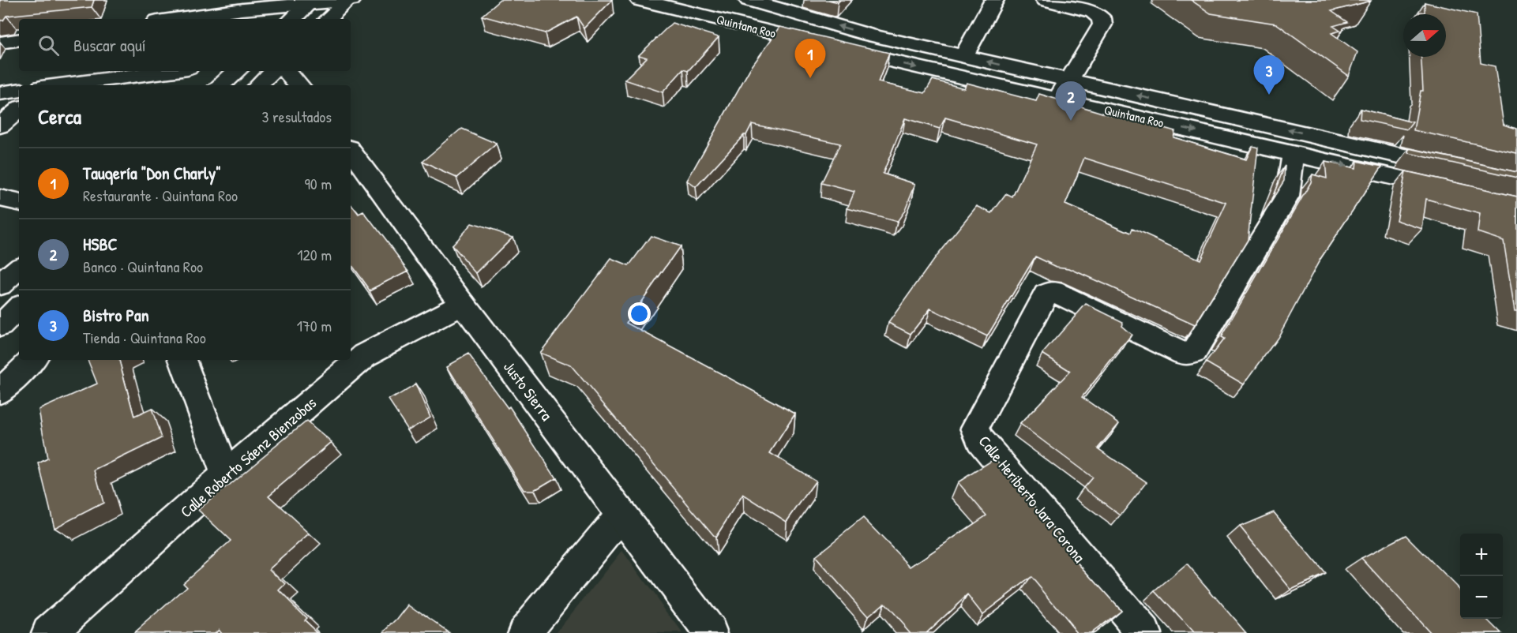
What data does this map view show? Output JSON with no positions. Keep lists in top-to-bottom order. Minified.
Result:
{"streets":{"street":["Quintana Roo","Justo Sierra","Calle Roberto Sáenz Bienzobas","Calle Heriberto Jara Corona"]},"crossings":[["Quintana Roo","Calle Heriberto Jara Corona"],["Justo Sierra","Calle Roberto Sáenz Bienzobas"]],"north":"right","page":{"search":"Buscar aquí","pins":["1","3","2"],"heading":["Cerca","3 resultados"],"list":[{"mark":"1","name":"Tauqería \"Don Charly\"","note":"Restaurante · Quintana Roo","value":"90 m"},{"mark":"2","name":"HSBC","note":"Banco · Quintana Roo","value":"120 m"},{"mark":"3","name":"Bistro Pan","note":"Tienda · Quintana Roo","value":"170 m"}],"map_buttons":["+","−"]}}
